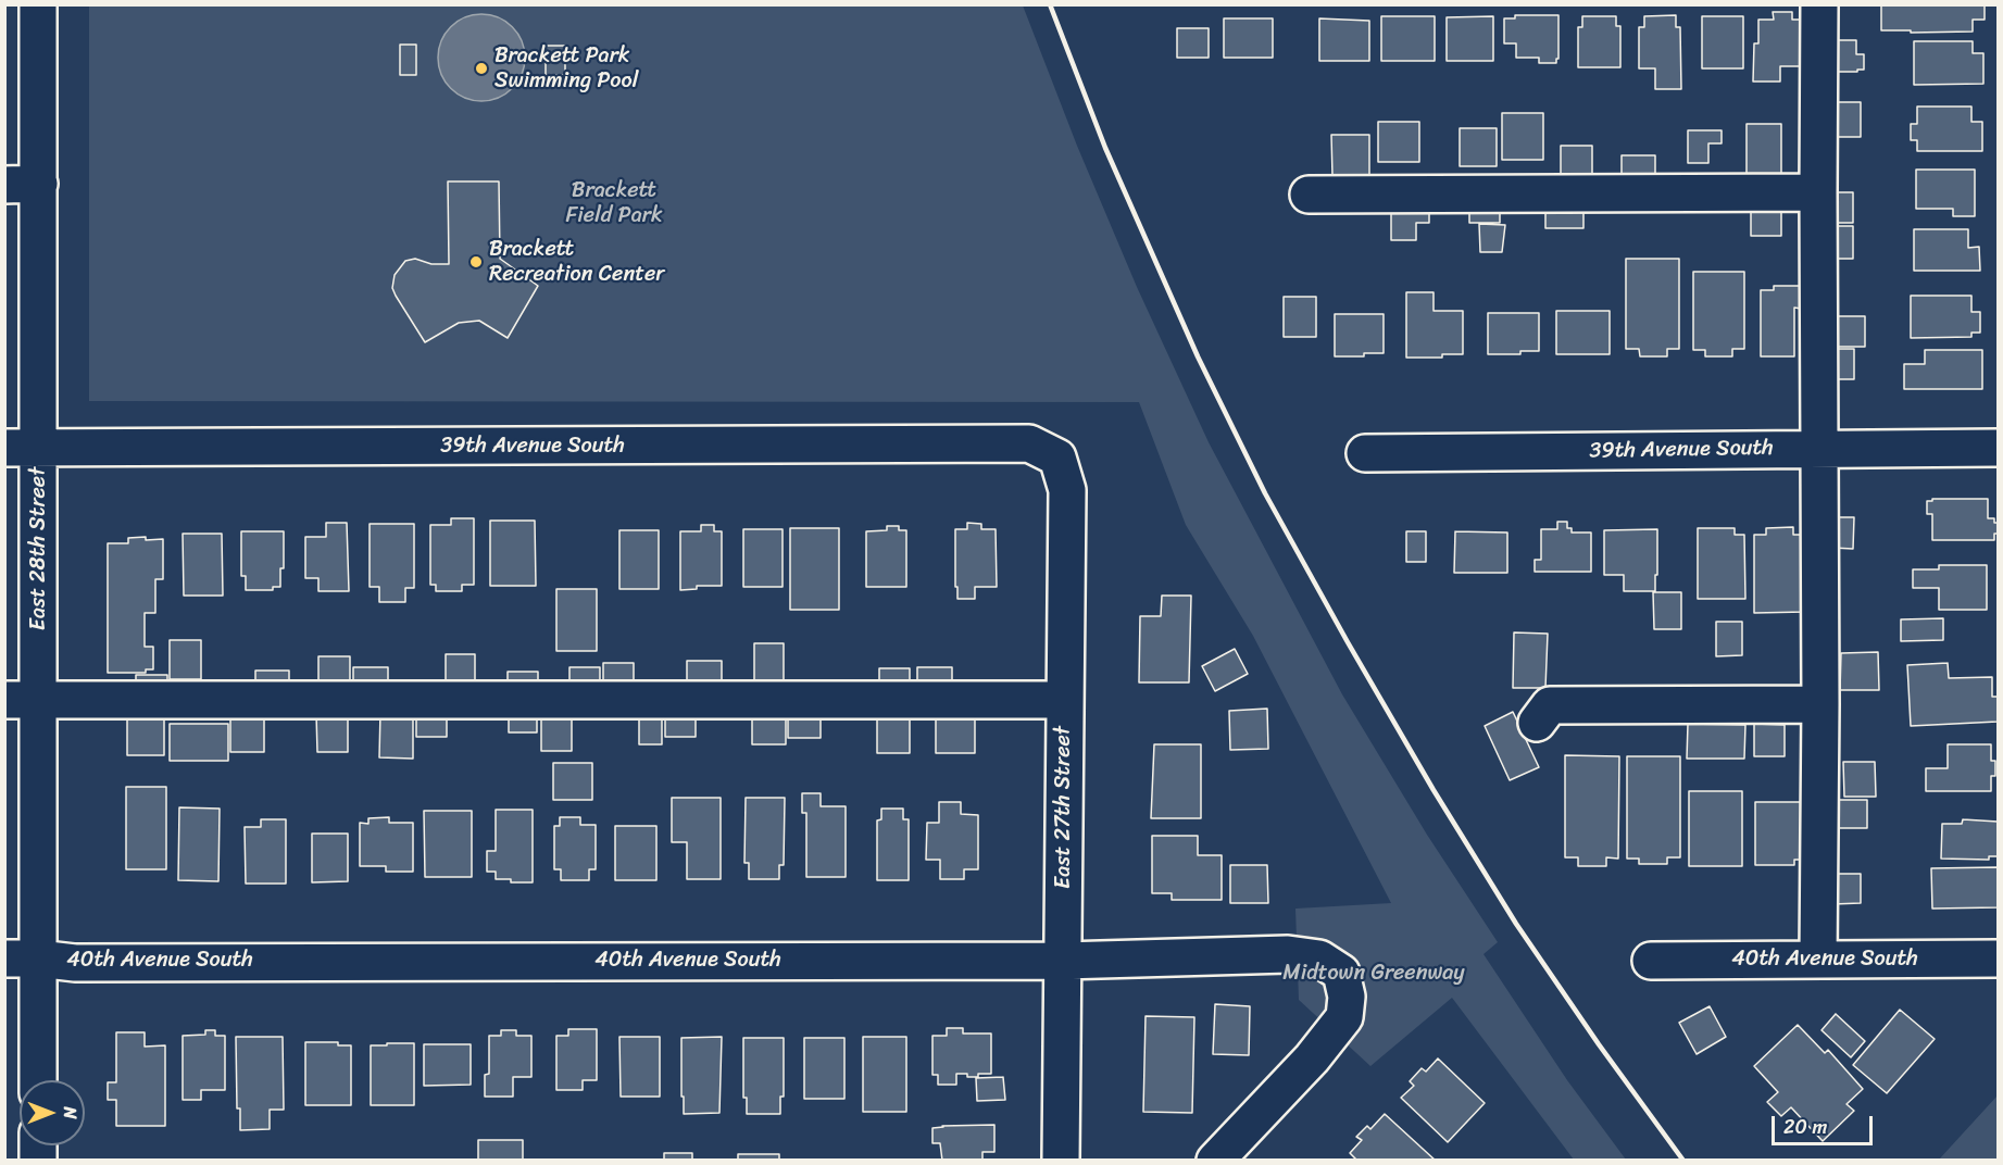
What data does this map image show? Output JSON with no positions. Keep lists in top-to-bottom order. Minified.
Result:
{"streets":{"street":["39th Avenue South","East 28th Street","East 27th Street","40th Avenue South"]},"crossings":[["39th Avenue South","East 28th Street"],["39th Avenue South","East 27th Street"],["East 28th Street","40th Avenue South"],["East 27th Street","40th Avenue South"]],"parks":["Brackett Field Park","Midtown Greenway"],"places":["Brackett Park Swimming Pool","Brackett Recreation Center"],"scale_bar":"20 m","north":"right"}
